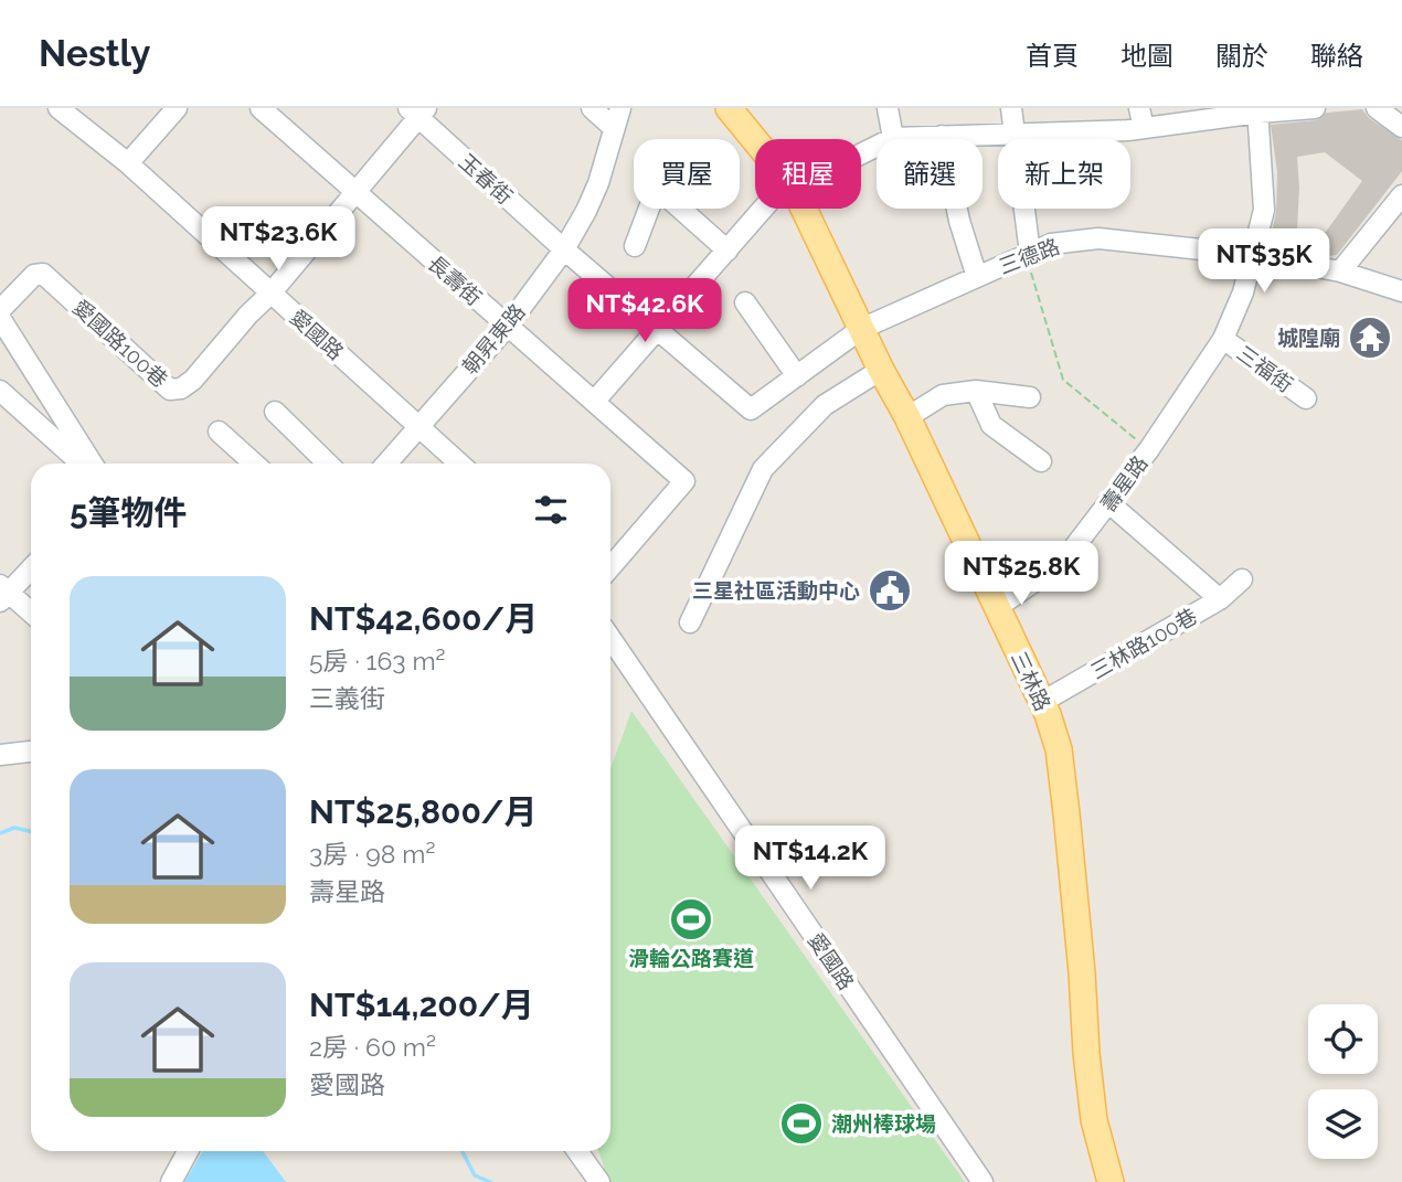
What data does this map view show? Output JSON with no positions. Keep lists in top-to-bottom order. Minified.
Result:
{"streets":{"main road":["三林路"],"street":["玉春街","三德路","長壽街","愛國路","朝昇東路","愛國路100巷","三福街","壽星路","三林路100巷"]},"crossings":[["玉春街","三德路"],["玉春街","朝昇東路"],["三德路","三林路"],["長壽街","朝昇東路"],["愛國路","朝昇東路"],["愛國路","愛國路100巷"],["壽星路","三林路"],["三林路100巷","三林路"]],"places":{"temple":["城隍廟"],"public building":["三星社區活動中心"],"sports":["滑輪公路賽道","潮州棒球場"]},"page":{"header":"Nestly","nav":["首頁","地圖","關於","聯絡"],"chip":["買屋","租屋","篩選","新上架"],"price":["NT$23.6K","NT$35K","NT$42.6K","NT$25.8K","NT$14.2K"],"heading":"5筆物件","list":[{"name":"NT$42,600/月","note":"5房 · 163 m² · 三義街"},{"name":"NT$25,800/月","note":"3房 · 98 m² · 壽星路"},{"name":"NT$14,200/月","note":"2房 · 60 m² · 愛國路"}]}}
